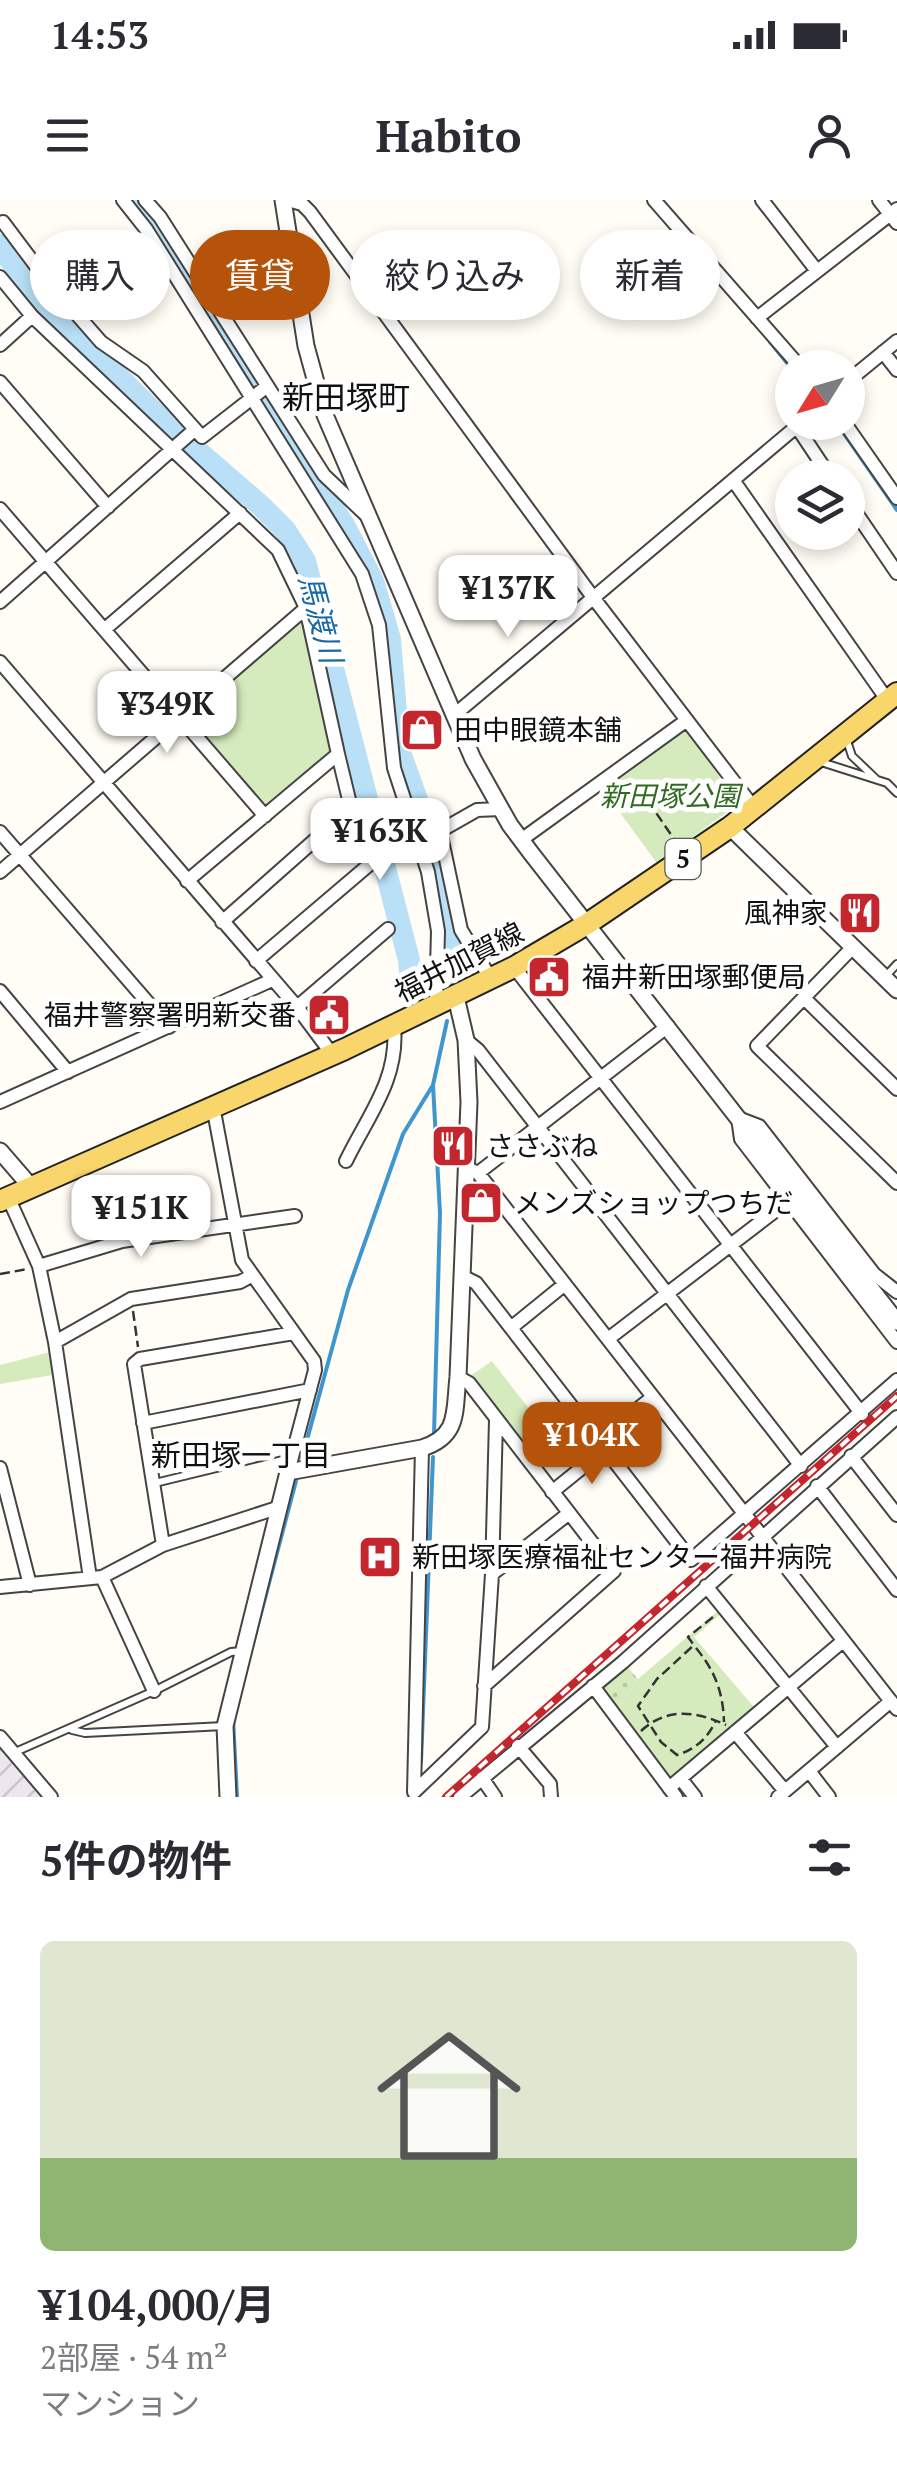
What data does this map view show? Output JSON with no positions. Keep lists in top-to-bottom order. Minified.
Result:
{"streets":{"main road":["5","福井加賀線"]},"districts":["新田塚町","新田塚一丁目"],"water":["馬渡川"],"parks":["新田塚公園"],"places":{"shop":["田中眼鏡本舗","メンズショップつちだ"],"restaurant":["風神家","ささぶね"],"public building":["福井新田塚郵便局","福井警察署明新交番"],"hospital":["新田塚医療福祉センター福井病院"]},"north":"bottom left","page":{"status":"14:53","header":"Habito","chip":["購入","賃貸","絞り込み","新着"],"price":["¥137K","¥349K","¥163K","¥151K","¥104K"],"heading":"5件の物件","list":[{"name":"¥104,000/月","note":"2部屋 · 54 m² · マンション"}]}}
